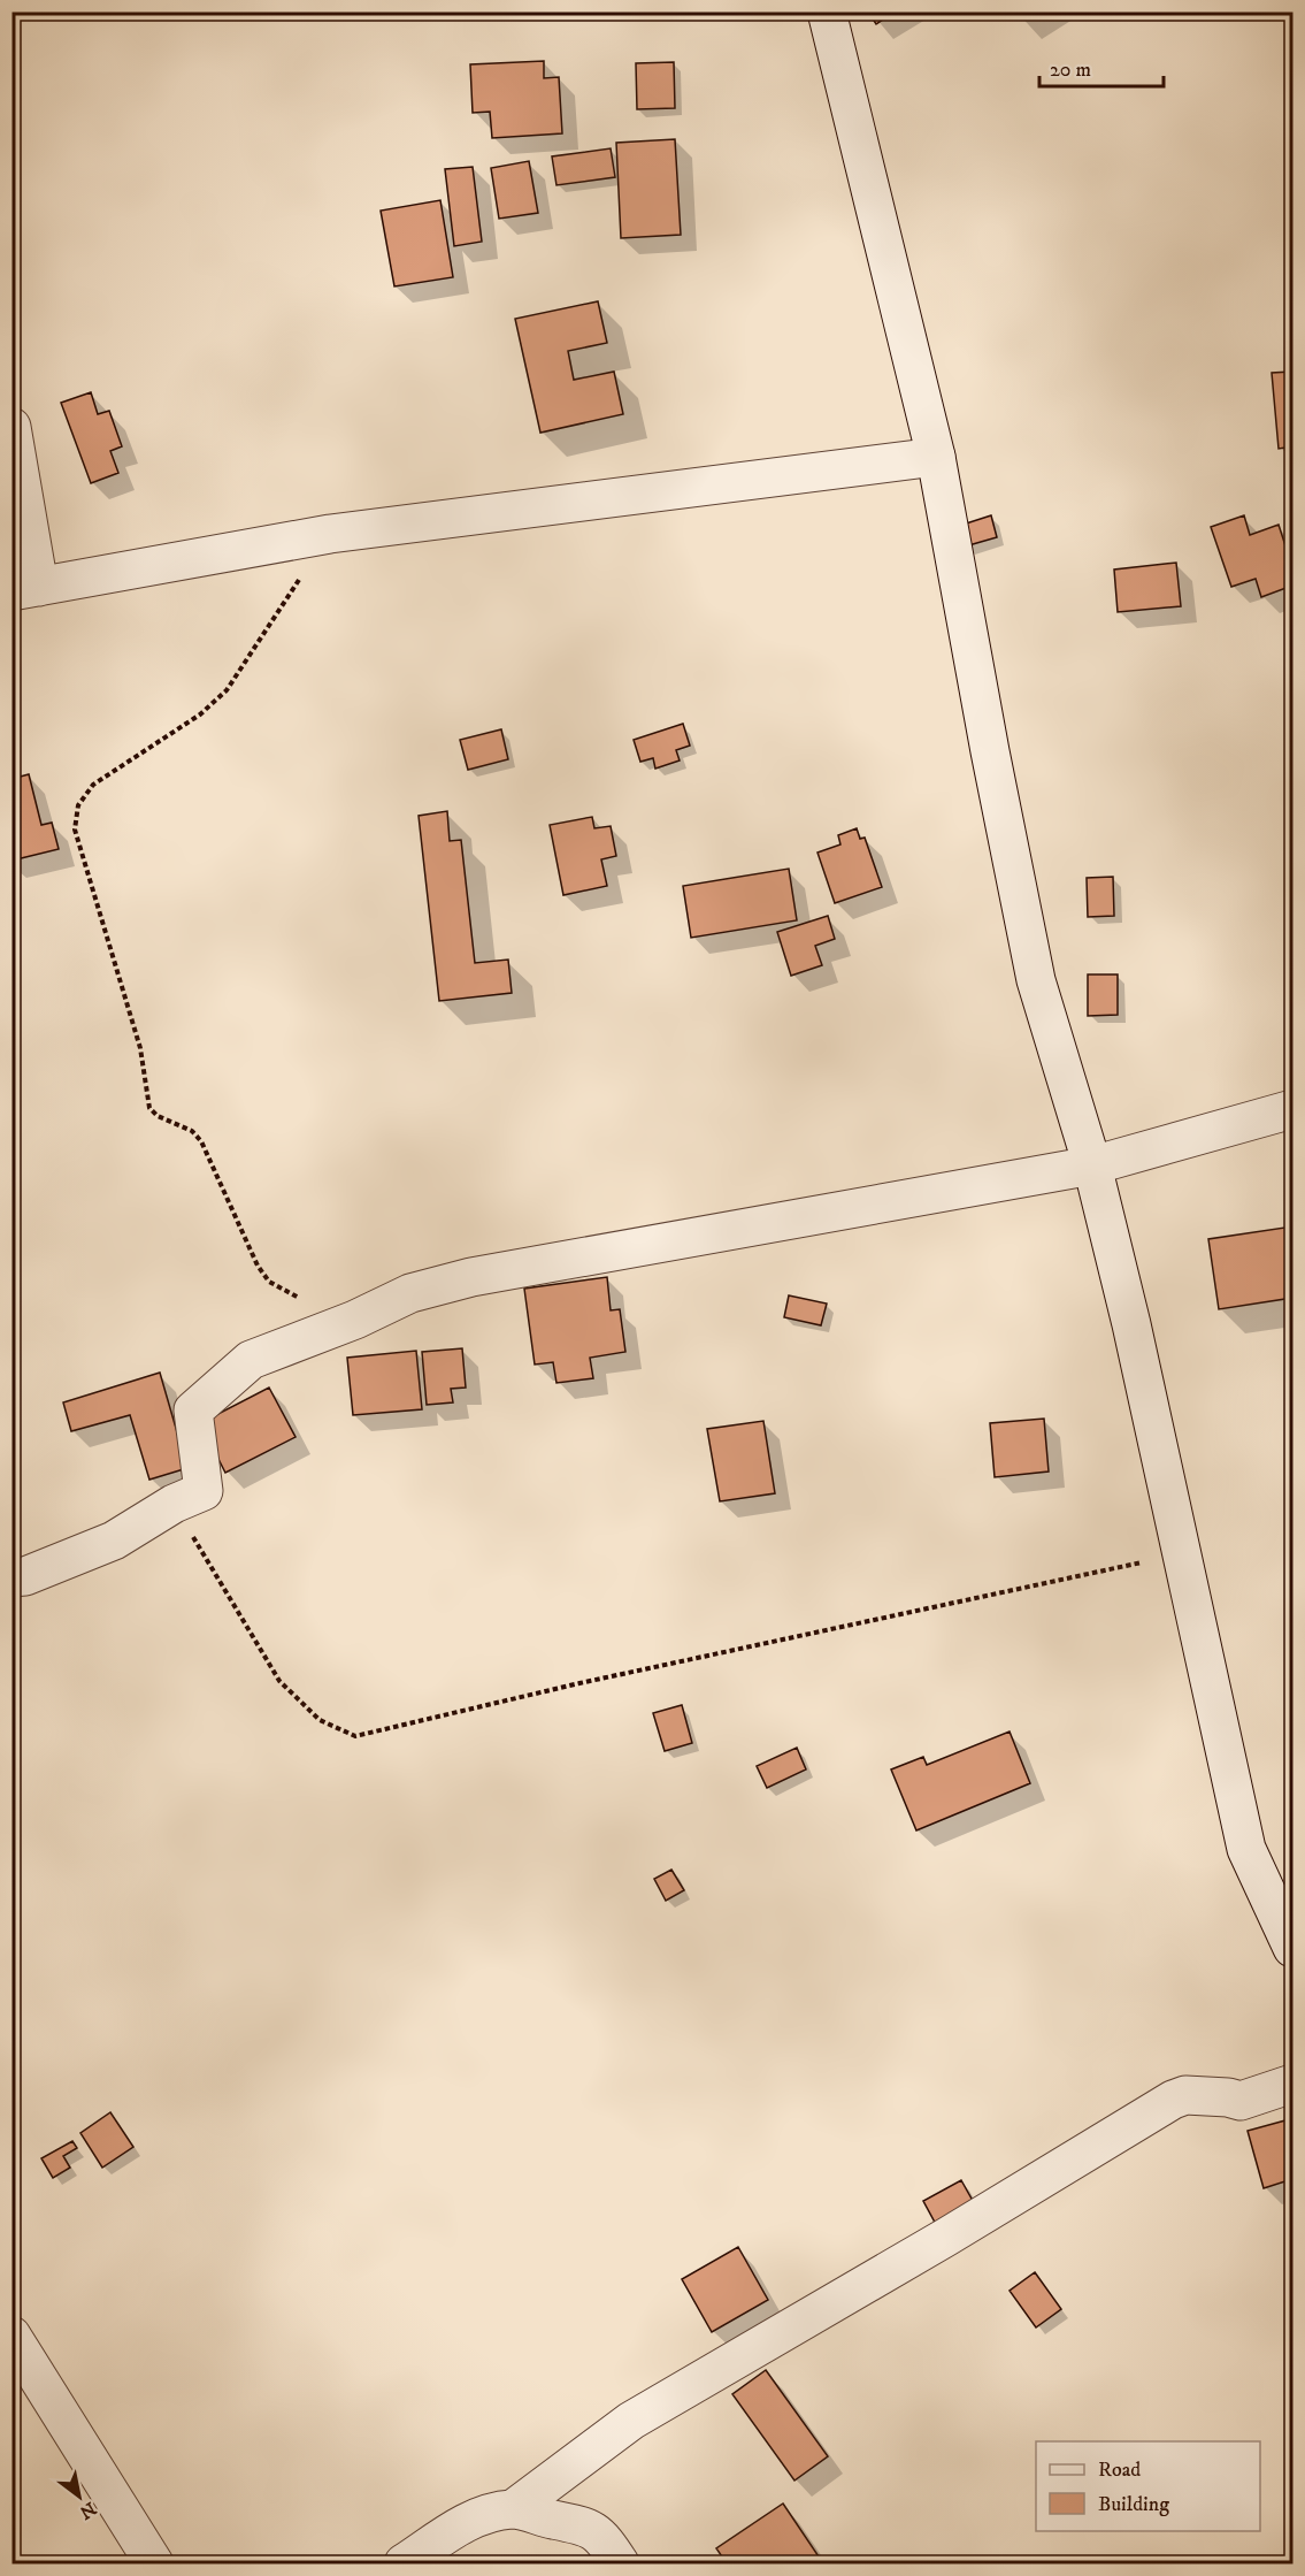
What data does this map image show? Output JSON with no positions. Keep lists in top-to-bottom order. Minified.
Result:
{"legend":["Road","Building"],"scale_bar":"20 m","north":"bottom right"}
